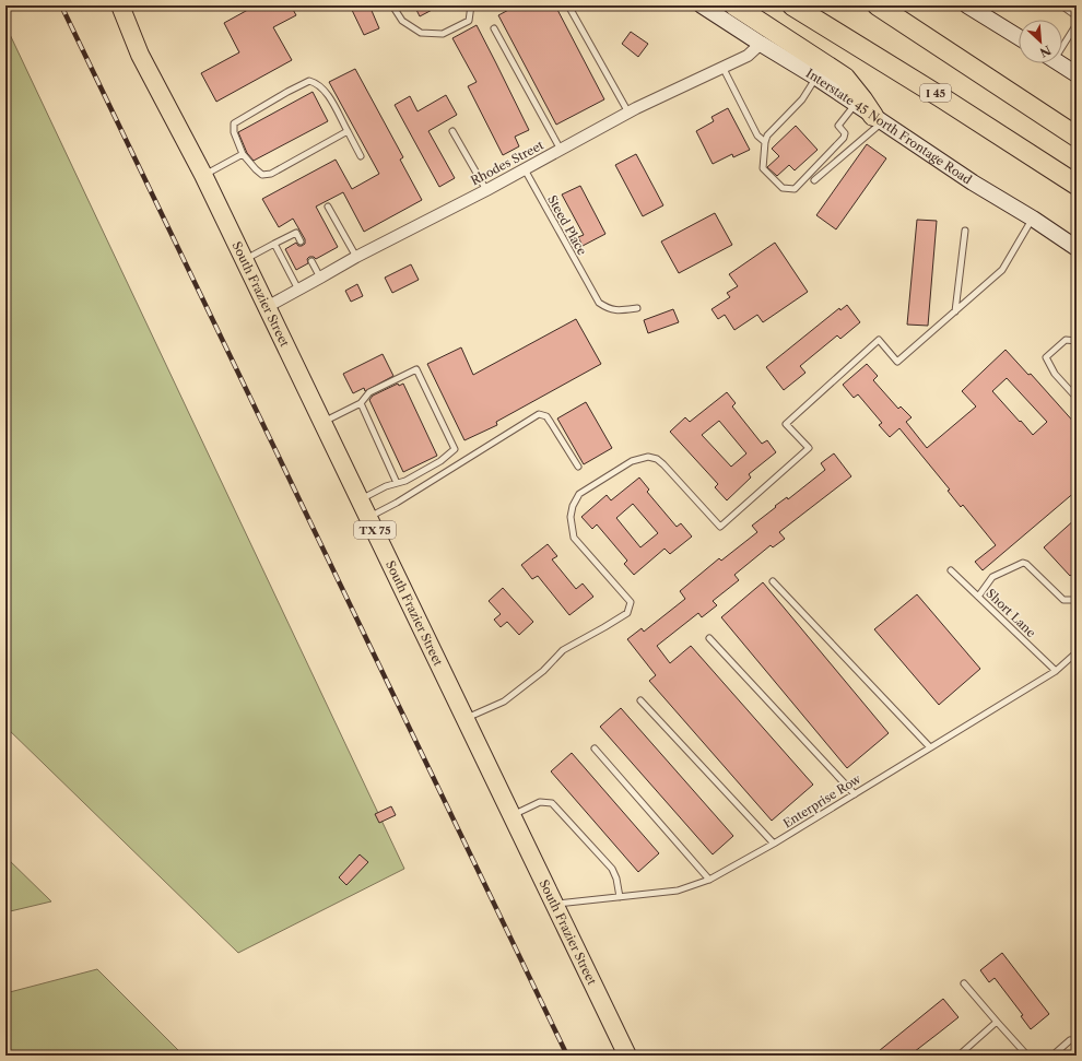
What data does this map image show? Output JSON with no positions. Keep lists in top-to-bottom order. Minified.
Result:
{"streets":{"highway":["I 45"],"main road":["Interstate 45 North Frontage Road","South Frazier Street","TX 75"],"street":["Rhodes Street"],"lane":["Steed Place","Short Lane","Enterprise Row"]},"crossings":[["Interstate 45 North Frontage Road","Rhodes Street"],["Rhodes Street","Steed Place"],["Rhodes Street","South Frazier Street"],["South Frazier Street","Enterprise Row"],["Short Lane","Enterprise Row"]],"north":"bottom right"}
